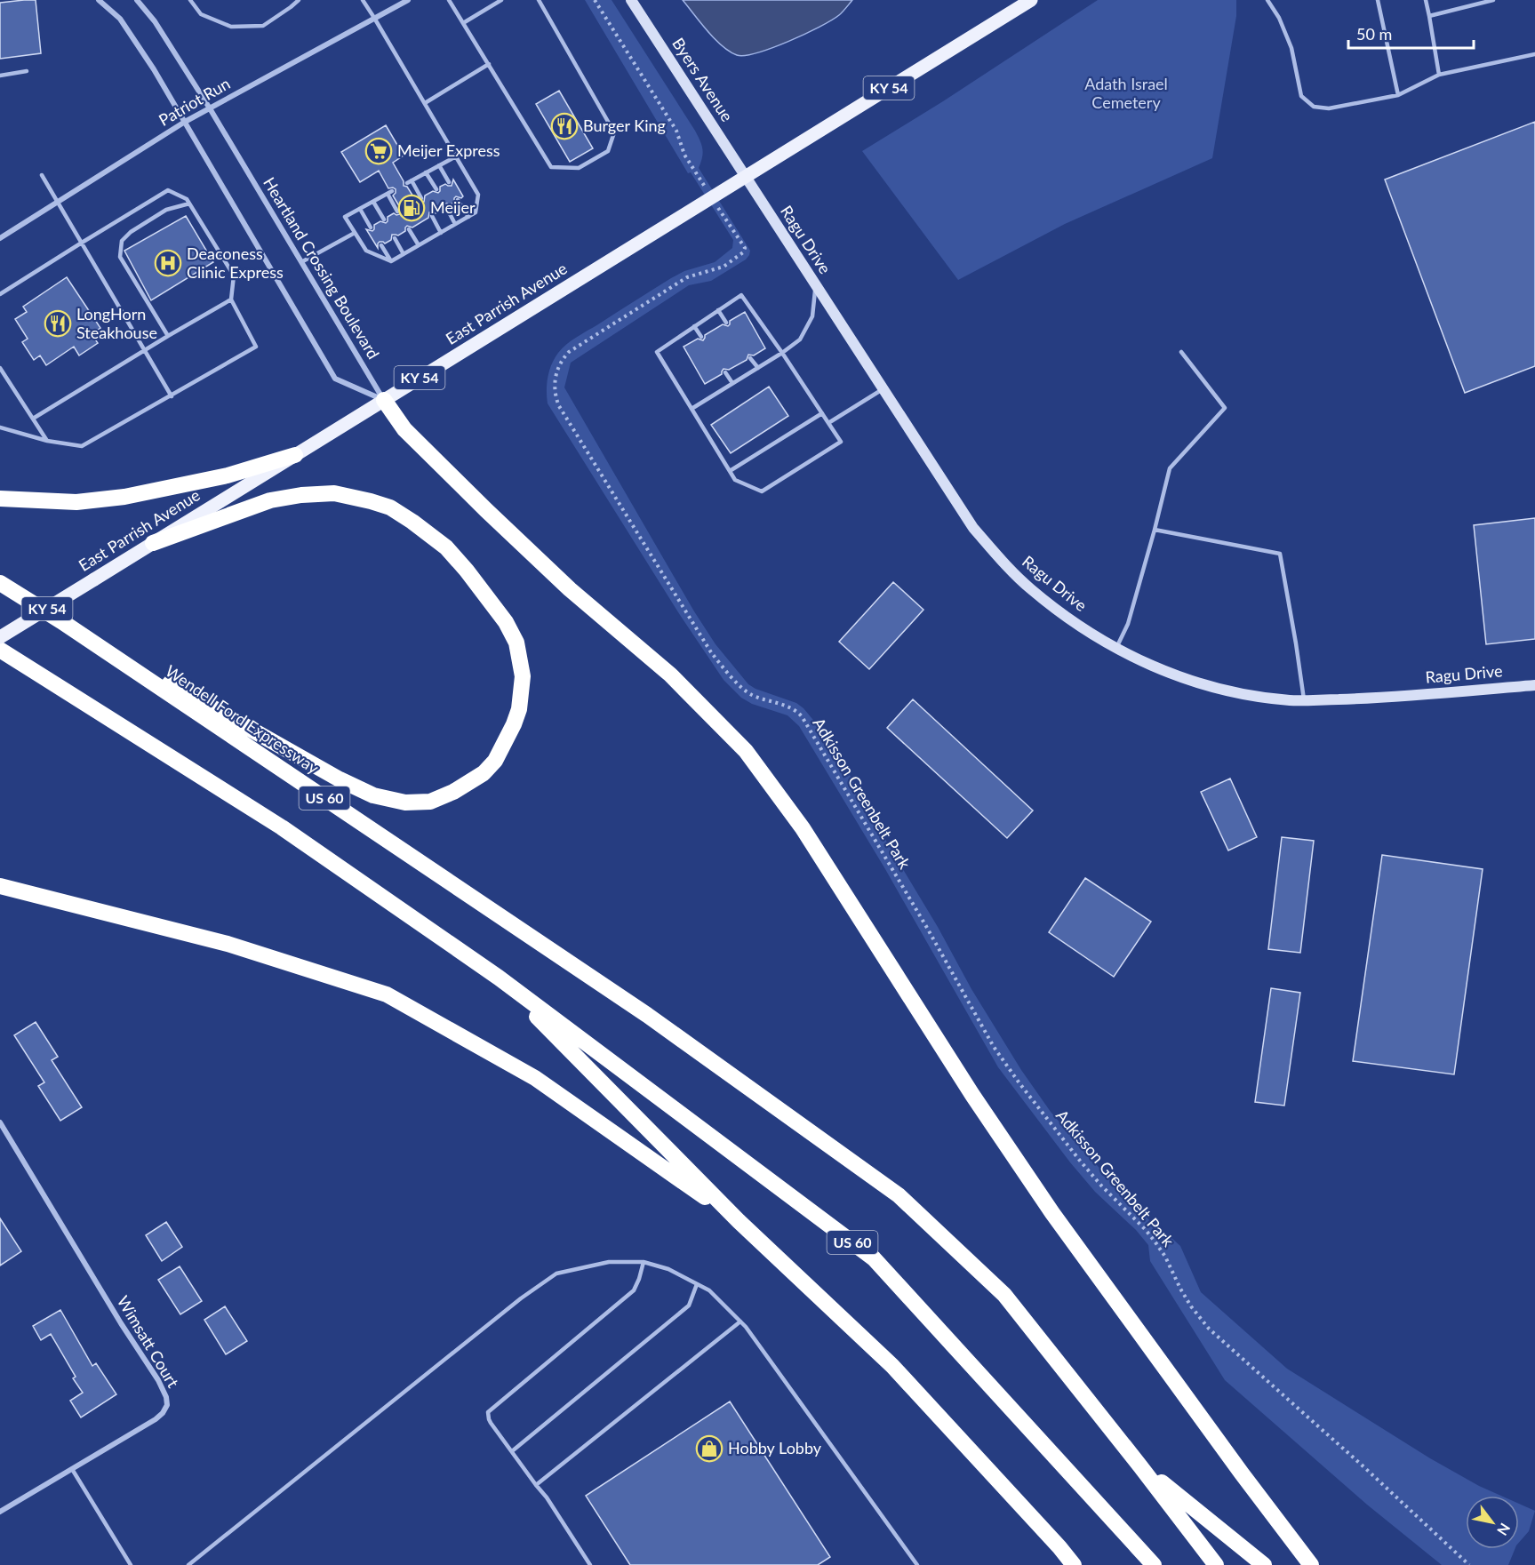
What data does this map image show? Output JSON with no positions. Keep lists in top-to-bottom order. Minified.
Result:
{"streets":{"highway":["Wendell Ford Expressway","US 60"],"main road":["KY 54","East Parrish Avenue"],"street":["Byers Avenue","Patriot Run","Ragu Drive","Heartland Crossing Boulevard","Wimsatt Court"],"path":["Adkisson Greenbelt Park"]},"crossings":[["Byers Avenue","Ragu Drive"],["Byers Avenue","East Parrish Avenue"],["Patriot Run","Heartland Crossing Boulevard"],["Ragu Drive","East Parrish Avenue"],["Heartland Crossing Boulevard","East Parrish Avenue"],["East Parrish Avenue","Adkisson Greenbelt Park"],["Wendell Ford Expressway","US 60"]],"parks":["Adath Israel Cemetery"],"places":{"restaurant":["Burger King","LongHorn Steakhouse"],"supermarket":["Meijer Express"],"fuel station":["Meijer"],"hospital":["Deaconess Clinic Express"],"shop":["Hobby Lobby"]},"scale_bar":"50 m","north":"bottom right"}
